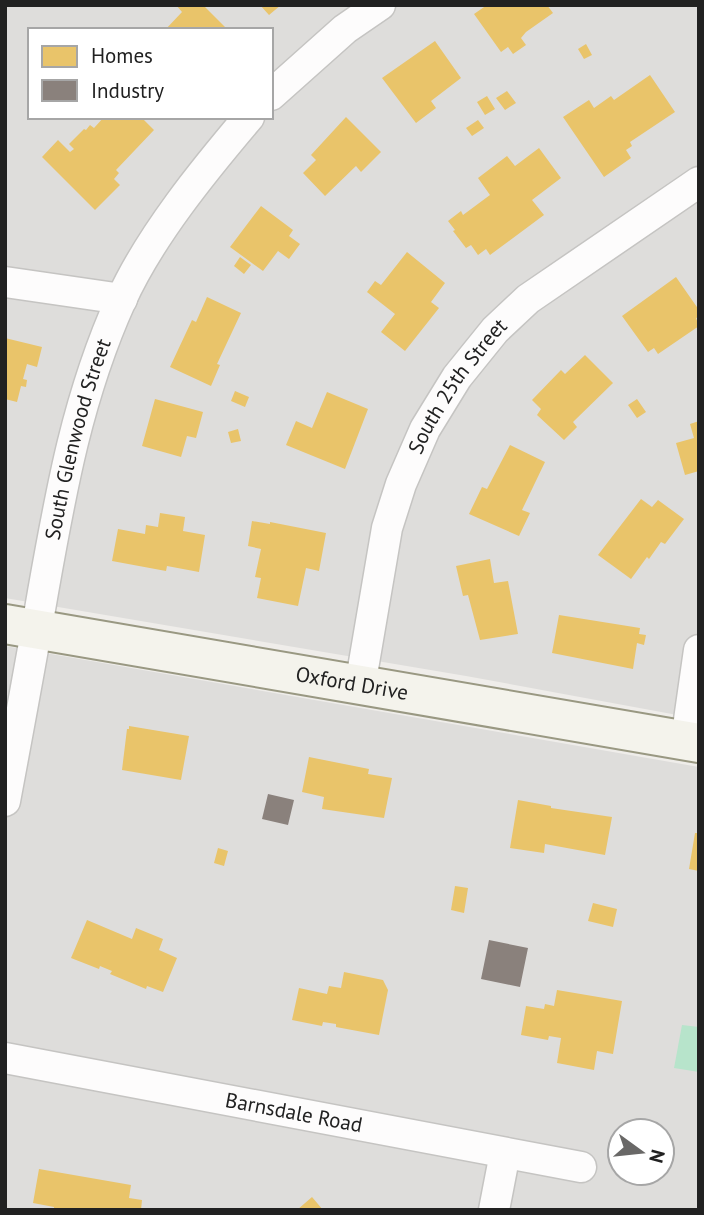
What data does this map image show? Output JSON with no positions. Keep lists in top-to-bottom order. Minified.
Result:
{"streets":{"main road":["Oxford Drive"],"street":["South 25th Street","South Glenwood Street","Barnsdale Road"]},"crossings":[["South 25th Street","Oxford Drive"],["South Glenwood Street","Oxford Drive"]],"legend":["Homes","Industry"],"north":"right"}
